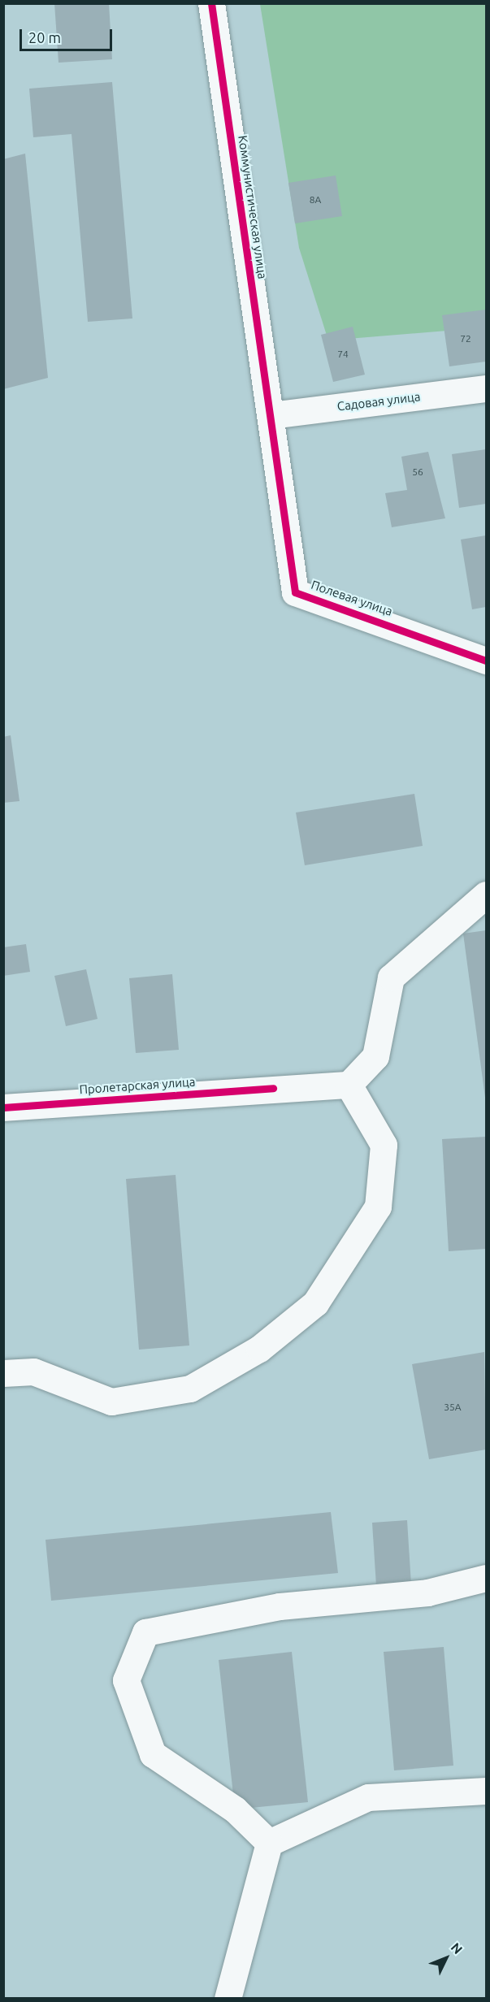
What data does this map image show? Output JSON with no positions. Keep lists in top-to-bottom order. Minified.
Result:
{"streets":{"street":["Коммунистическая улица","Садовая улица","Полевая улица","Пролетарская улица"]},"crossings":[["Коммунистическая улица","Садовая улица"],["Коммунистическая улица","Полевая улица"],["Садовая улица","Полевая улица"]],"house_numbers":["8А","72","74","56","35А"],"scale_bar":"20 m","north":"top right"}
